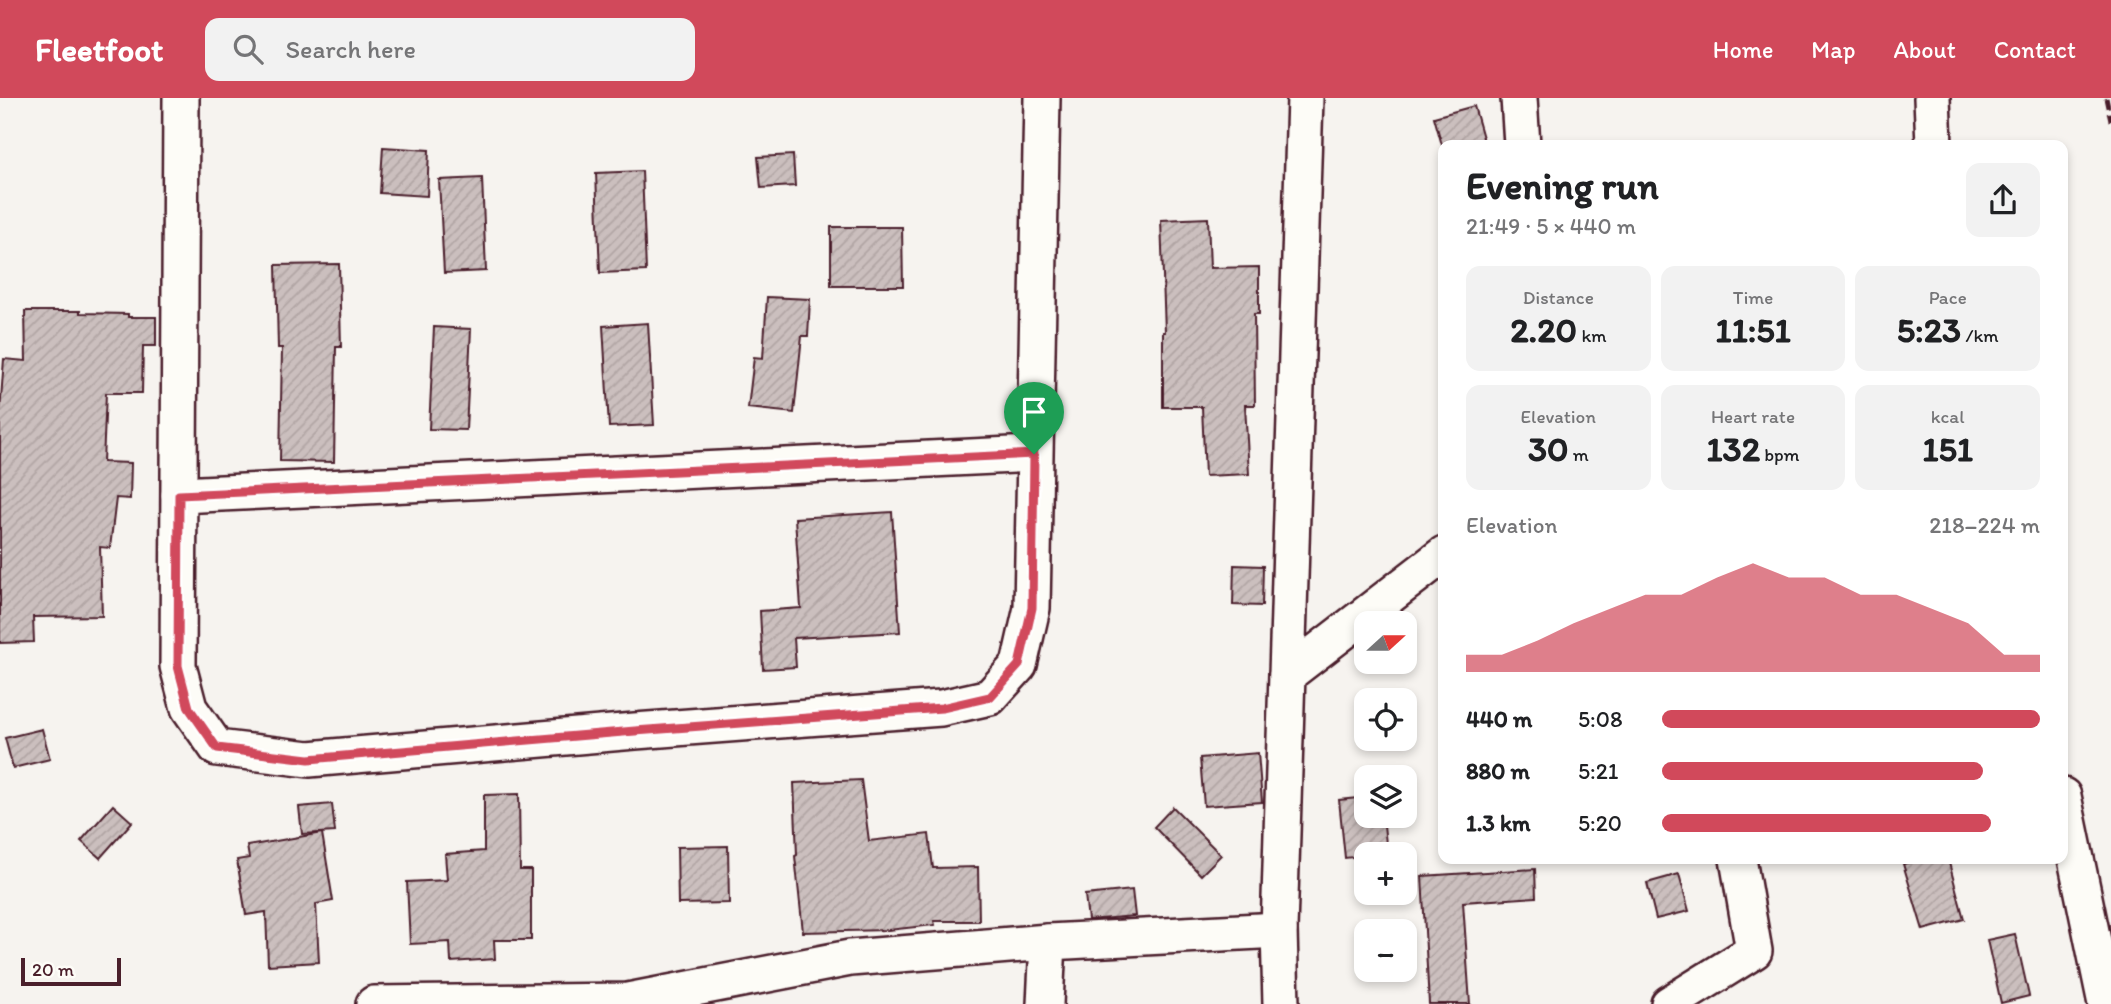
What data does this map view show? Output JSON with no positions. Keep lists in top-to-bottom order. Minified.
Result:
{"scale_bar":"20 m","north":"right","page":{"header":"Fleetfoot","search":"Search here","nav":["Home","Map","About","Contact"],"heading":["Evening run","21:49 · 5 × 440 m"],"stats":[["Distance","2.20 km"],["Time","11:51"],["Pace","5:23 /km"],["Elevation","30 m"],["Heart rate","132 bpm"],["kcal","151"]],"chart":["Elevation","218–224 m"],"map_buttons":["+","−"],"list":[{"name":"440 m","note":"5:08"},{"name":"880 m","note":"5:21"},{"name":"1.3 km","note":"5:20"}],"scale":"20 m"}}
